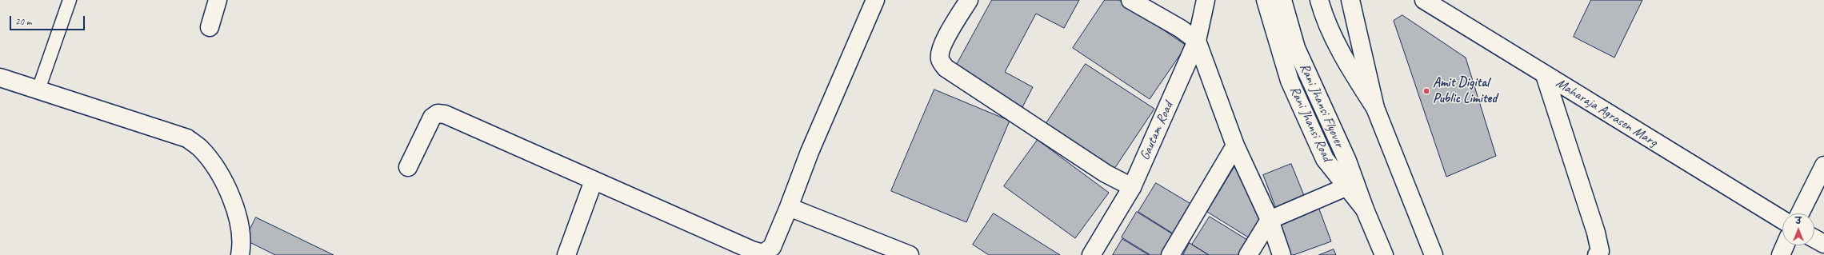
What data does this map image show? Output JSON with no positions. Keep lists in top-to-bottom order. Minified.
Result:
{"streets":{"street":["Rani Jhansi Flyover","Maharaja Agrasen Marg","Rani Jhansi Road","Gautam Road"]},"crossings":[["Rani Jhansi Flyover","Rani Jhansi Road"]],"places":["Amit Digital Public Limited"],"scale_bar":"20 m","north":"top"}
